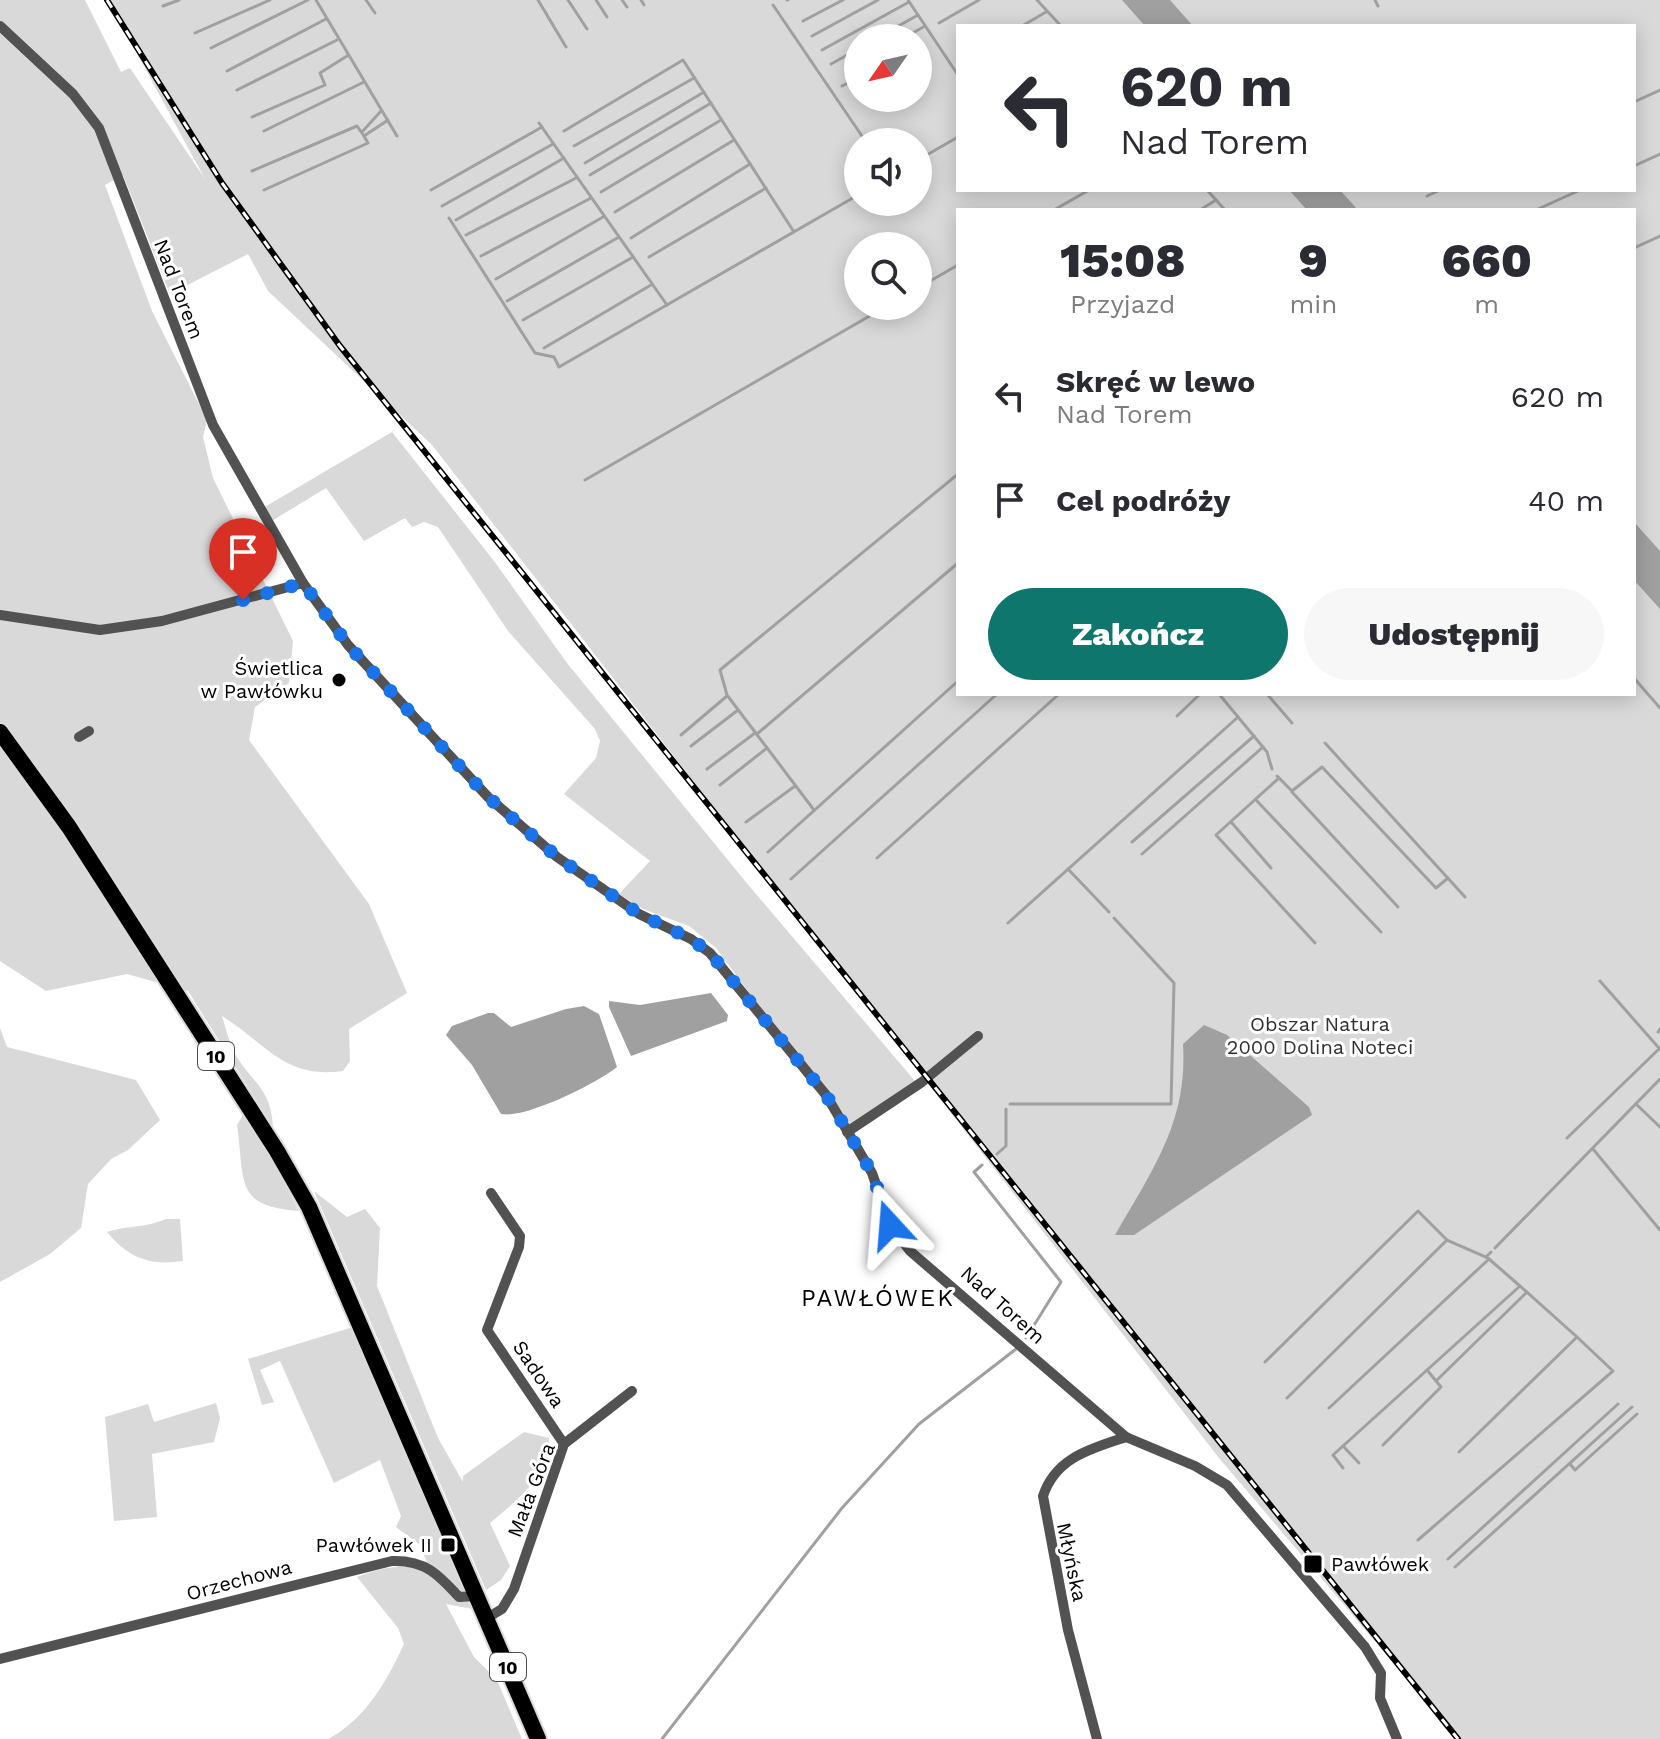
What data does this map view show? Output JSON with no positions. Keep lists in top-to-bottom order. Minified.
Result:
{"streets":{"highway":["10"],"street":["Nad Torem","Sadowa","Mała Góra","Młyńska","Orzechowa"]},"crossings":[["Nad Torem","Młyńska"],["10","Mała Góra"],["10","Orzechowa"],["Sadowa","Mała Góra"]],"districts":["PAWŁÓWEK"],"parks":["Obszar Natura 2000 Dolina Noteci"],"places":{"other":["Świetlica w Pawłówku"],"transit":["Pawłówek II","Pawłówek"]},"north":"bottom left","page":{"turn":["620 m","Nad Torem"],"eta":["15:08","Przyjazd","9","min","660","m"],"list":[{"name":"Skręć w lewo","note":"Nad Torem","value":"620 m"},{"name":"Cel podróży","value":"40 m"}],"buttons":["Zakończ","Udostępnij"]}}
